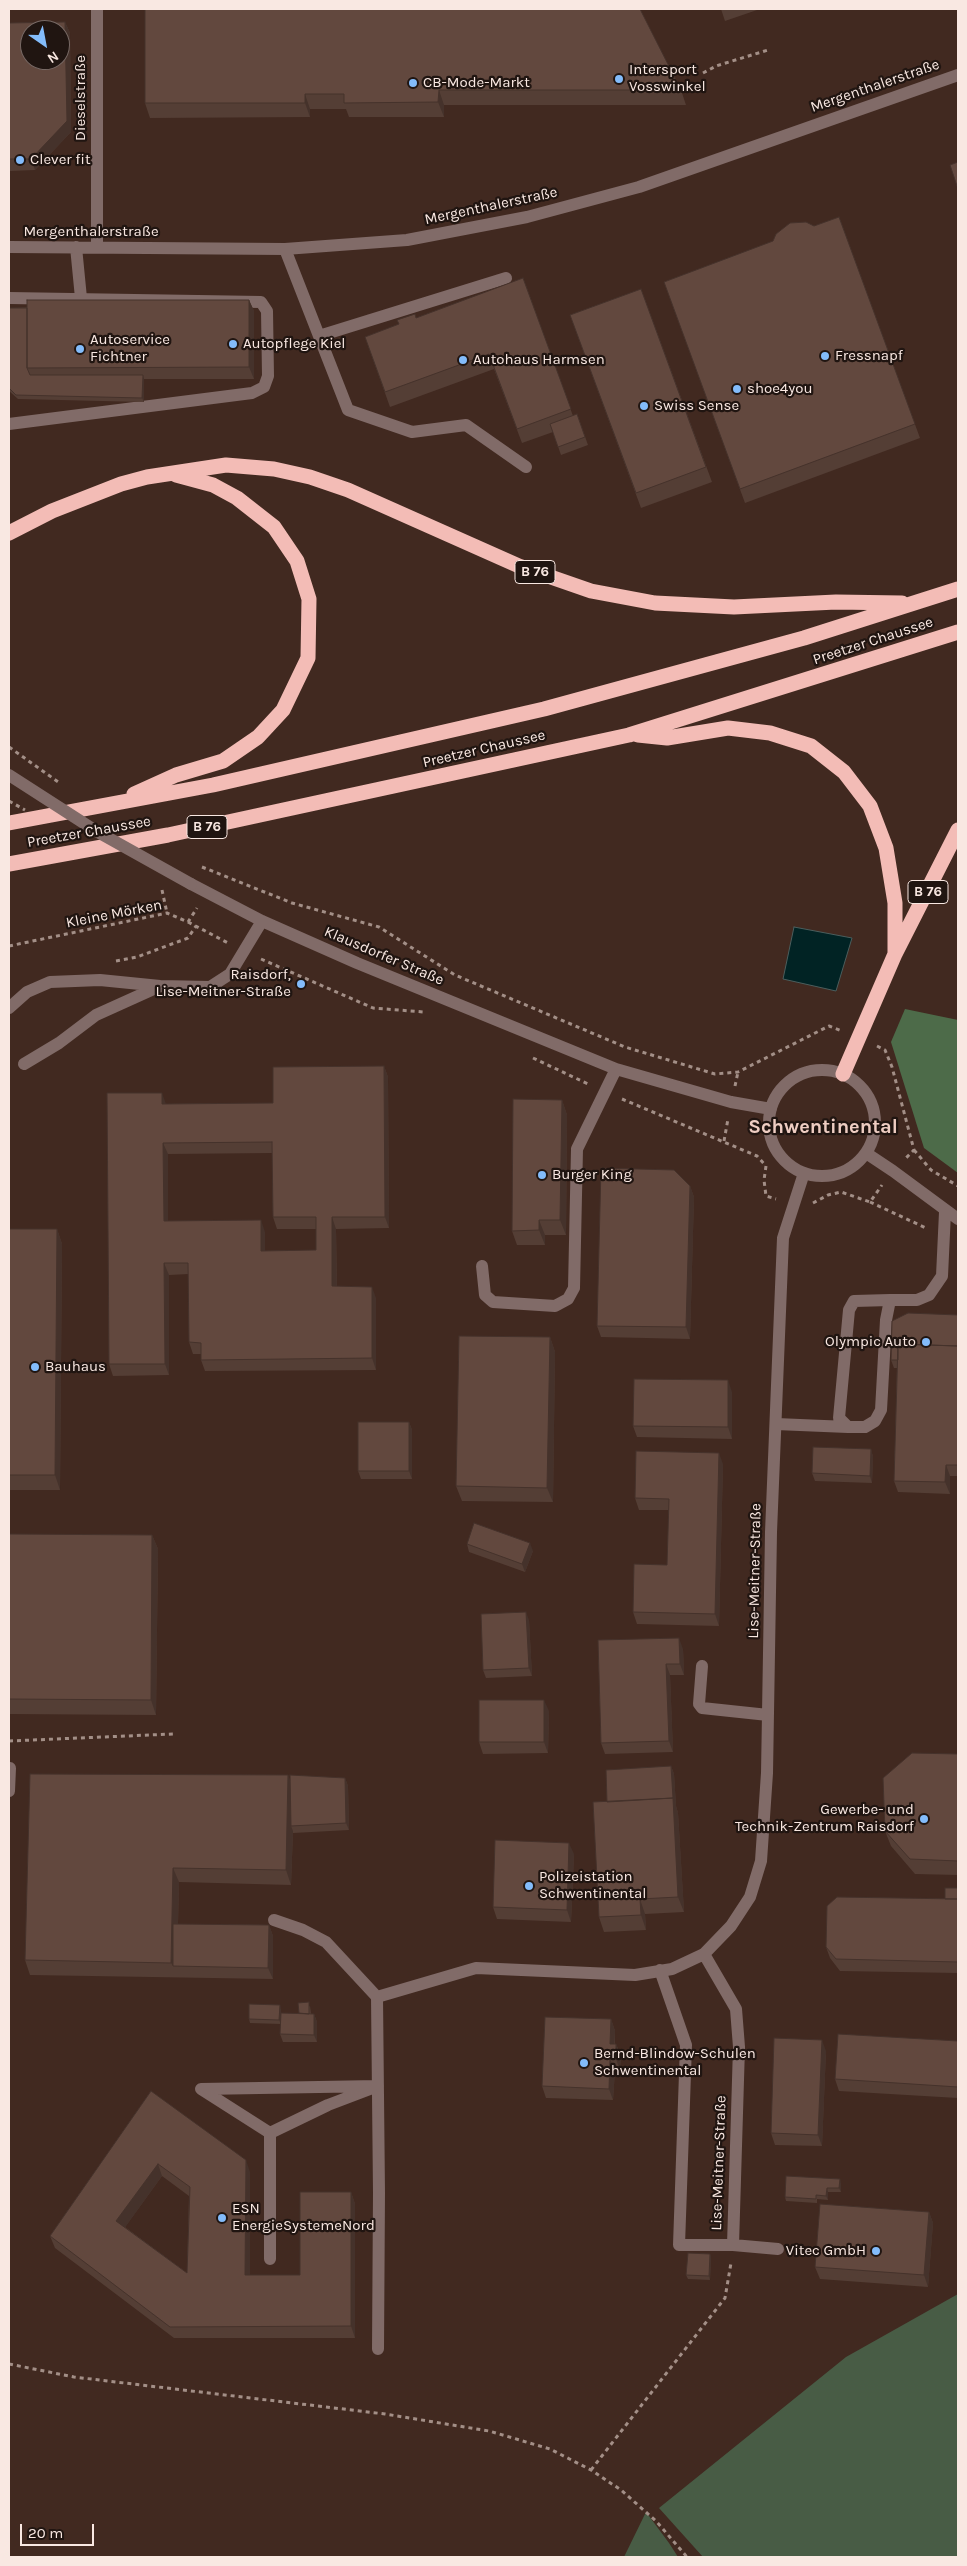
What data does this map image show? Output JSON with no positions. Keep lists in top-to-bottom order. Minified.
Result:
{"streets":{"highway":["B 76","Preetzer Chaussee"],"street":["Mergenthalerstraße","Dieselstraße","Klausdorfer Straße","Lise-Meitner-Straße"],"path":["Kleine Mörken"]},"crossings":[["Mergenthalerstraße","Dieselstraße"],["B 76","Preetzer Chaussee"],["B 76","Klausdorfer Straße"],["B 76","Lise-Meitner-Straße"],["Klausdorfer Straße","Lise-Meitner-Straße"]],"districts":["Schwentinental"],"places":["Intersport Vosswinkel","CB-Mode-Markt","Clever fit","Autopflege Kiel","Autoservice Fichtner","Fressnapf","Autohaus Harmsen","shoe4you","Swiss Sense","Raisdorf, Lise-Meitner-Straße","Burger King","Olympic Auto","Bauhaus","Gewerbe- und Technik-Zentrum Raisdorf","Polizeistation Schwentinental","Bernd-Blindow-Schulen Schwentinental","ESN EnergieSystemeNord","Vitec GmbH"],"scale_bar":"20 m","north":"bottom right"}
